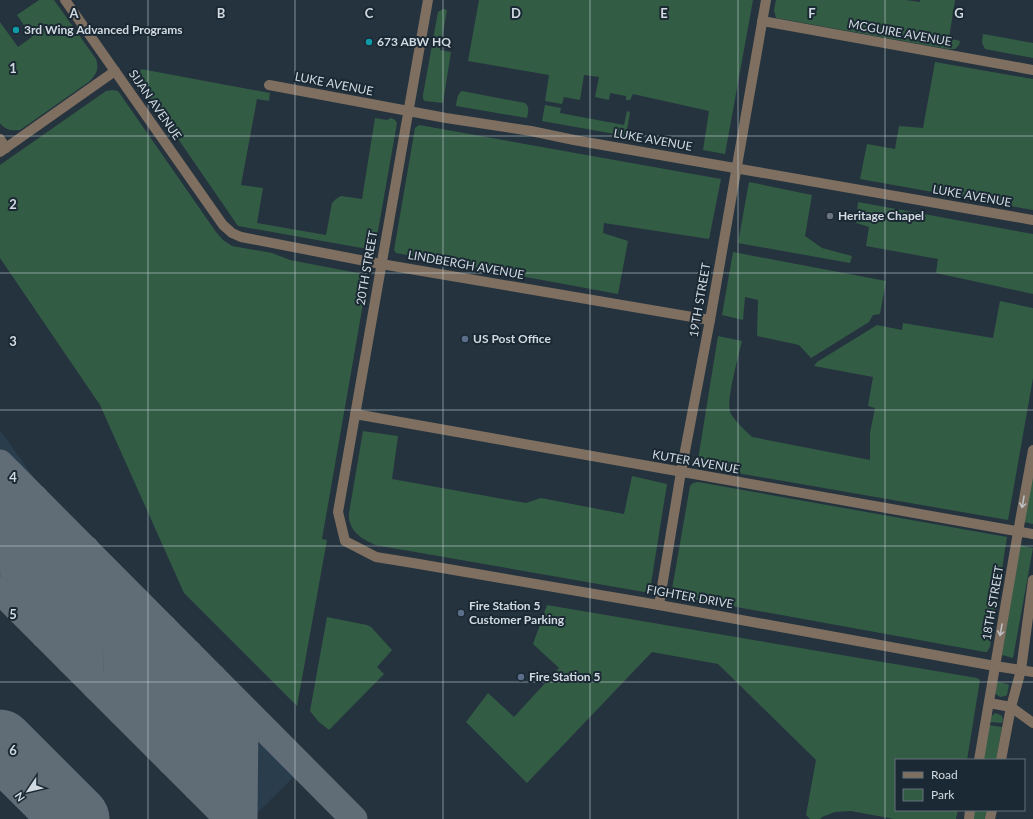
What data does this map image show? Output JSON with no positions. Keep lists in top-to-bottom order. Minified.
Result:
{"streets":{"street":["MCGUIRE AVENUE","LUKE AVENUE","SIJAN AVENUE","LINDBERGH AVENUE","20TH STREET","19TH STREET","KUTER AVENUE","FIGHTER DRIVE","18TH STREET"]},"crossings":[["MCGUIRE AVENUE","19TH STREET"],["LUKE AVENUE","20TH STREET"],["LUKE AVENUE","19TH STREET"],["SIJAN AVENUE","LINDBERGH AVENUE"],["LINDBERGH AVENUE","20TH STREET"],["LINDBERGH AVENUE","19TH STREET"],["20TH STREET","KUTER AVENUE"],["20TH STREET","FIGHTER DRIVE"],["19TH STREET","KUTER AVENUE"],["19TH STREET","FIGHTER DRIVE"],["KUTER AVENUE","18TH STREET"],["FIGHTER DRIVE","18TH STREET"]],"places":["3rd Wing Advanced Programs","673 ABW HQ","Heritage Chapel","US Post Office","Fire Station 5 Customer Parking","Fire Station 5"],"legend":["Road","Park"],"north":"bottom left","grid":{"columns":["A","B","C","D","E","F","G"],"rows":["1","2","3","4","5","6"]}}
